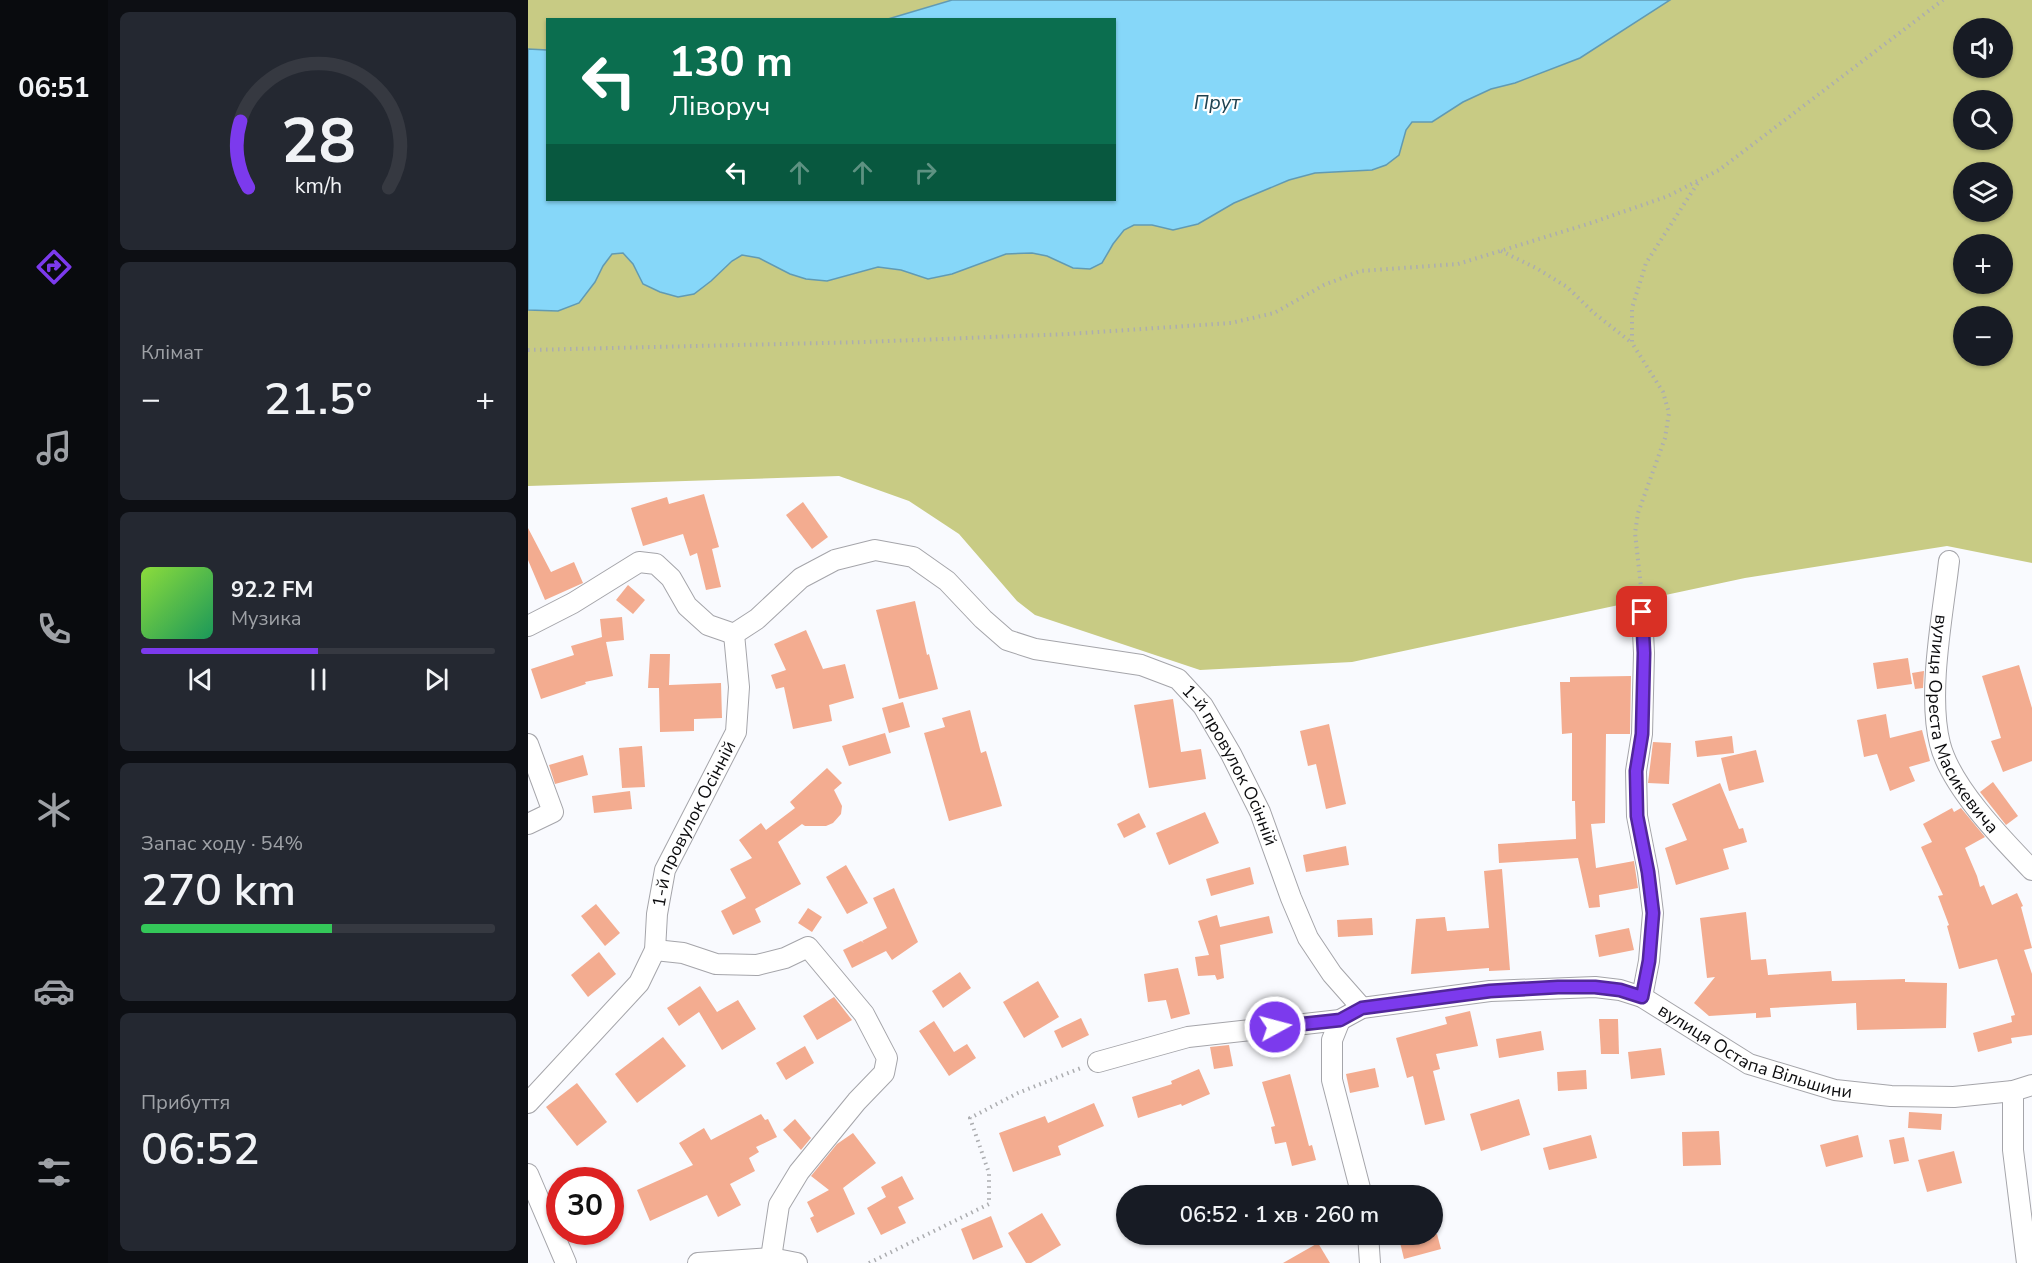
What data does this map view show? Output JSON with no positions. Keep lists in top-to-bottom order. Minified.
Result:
{"streets":{"street":["вулиця Ореста Масикевича","1-й провулок Осінній","вулиця Остапа Вільшини"]},"crossings":[["1-й провулок Осінній","вулиця Остапа Вільшини"]],"water":["Прут"],"page":{"tabs":"06:51","map_buttons":["+","−"],"turn":["130 m","Ліворуч"],"tile":["Клімат",["Запас ходу · 54%","270 km"],["Прибуття","06:52"]],"heat":["−","21.5°","+"],"song":["92.2 FM","Музика"],"limit":"30","trip":"06:52 · 1 хв · 260 m","gauge":["28","km/h"]}}
